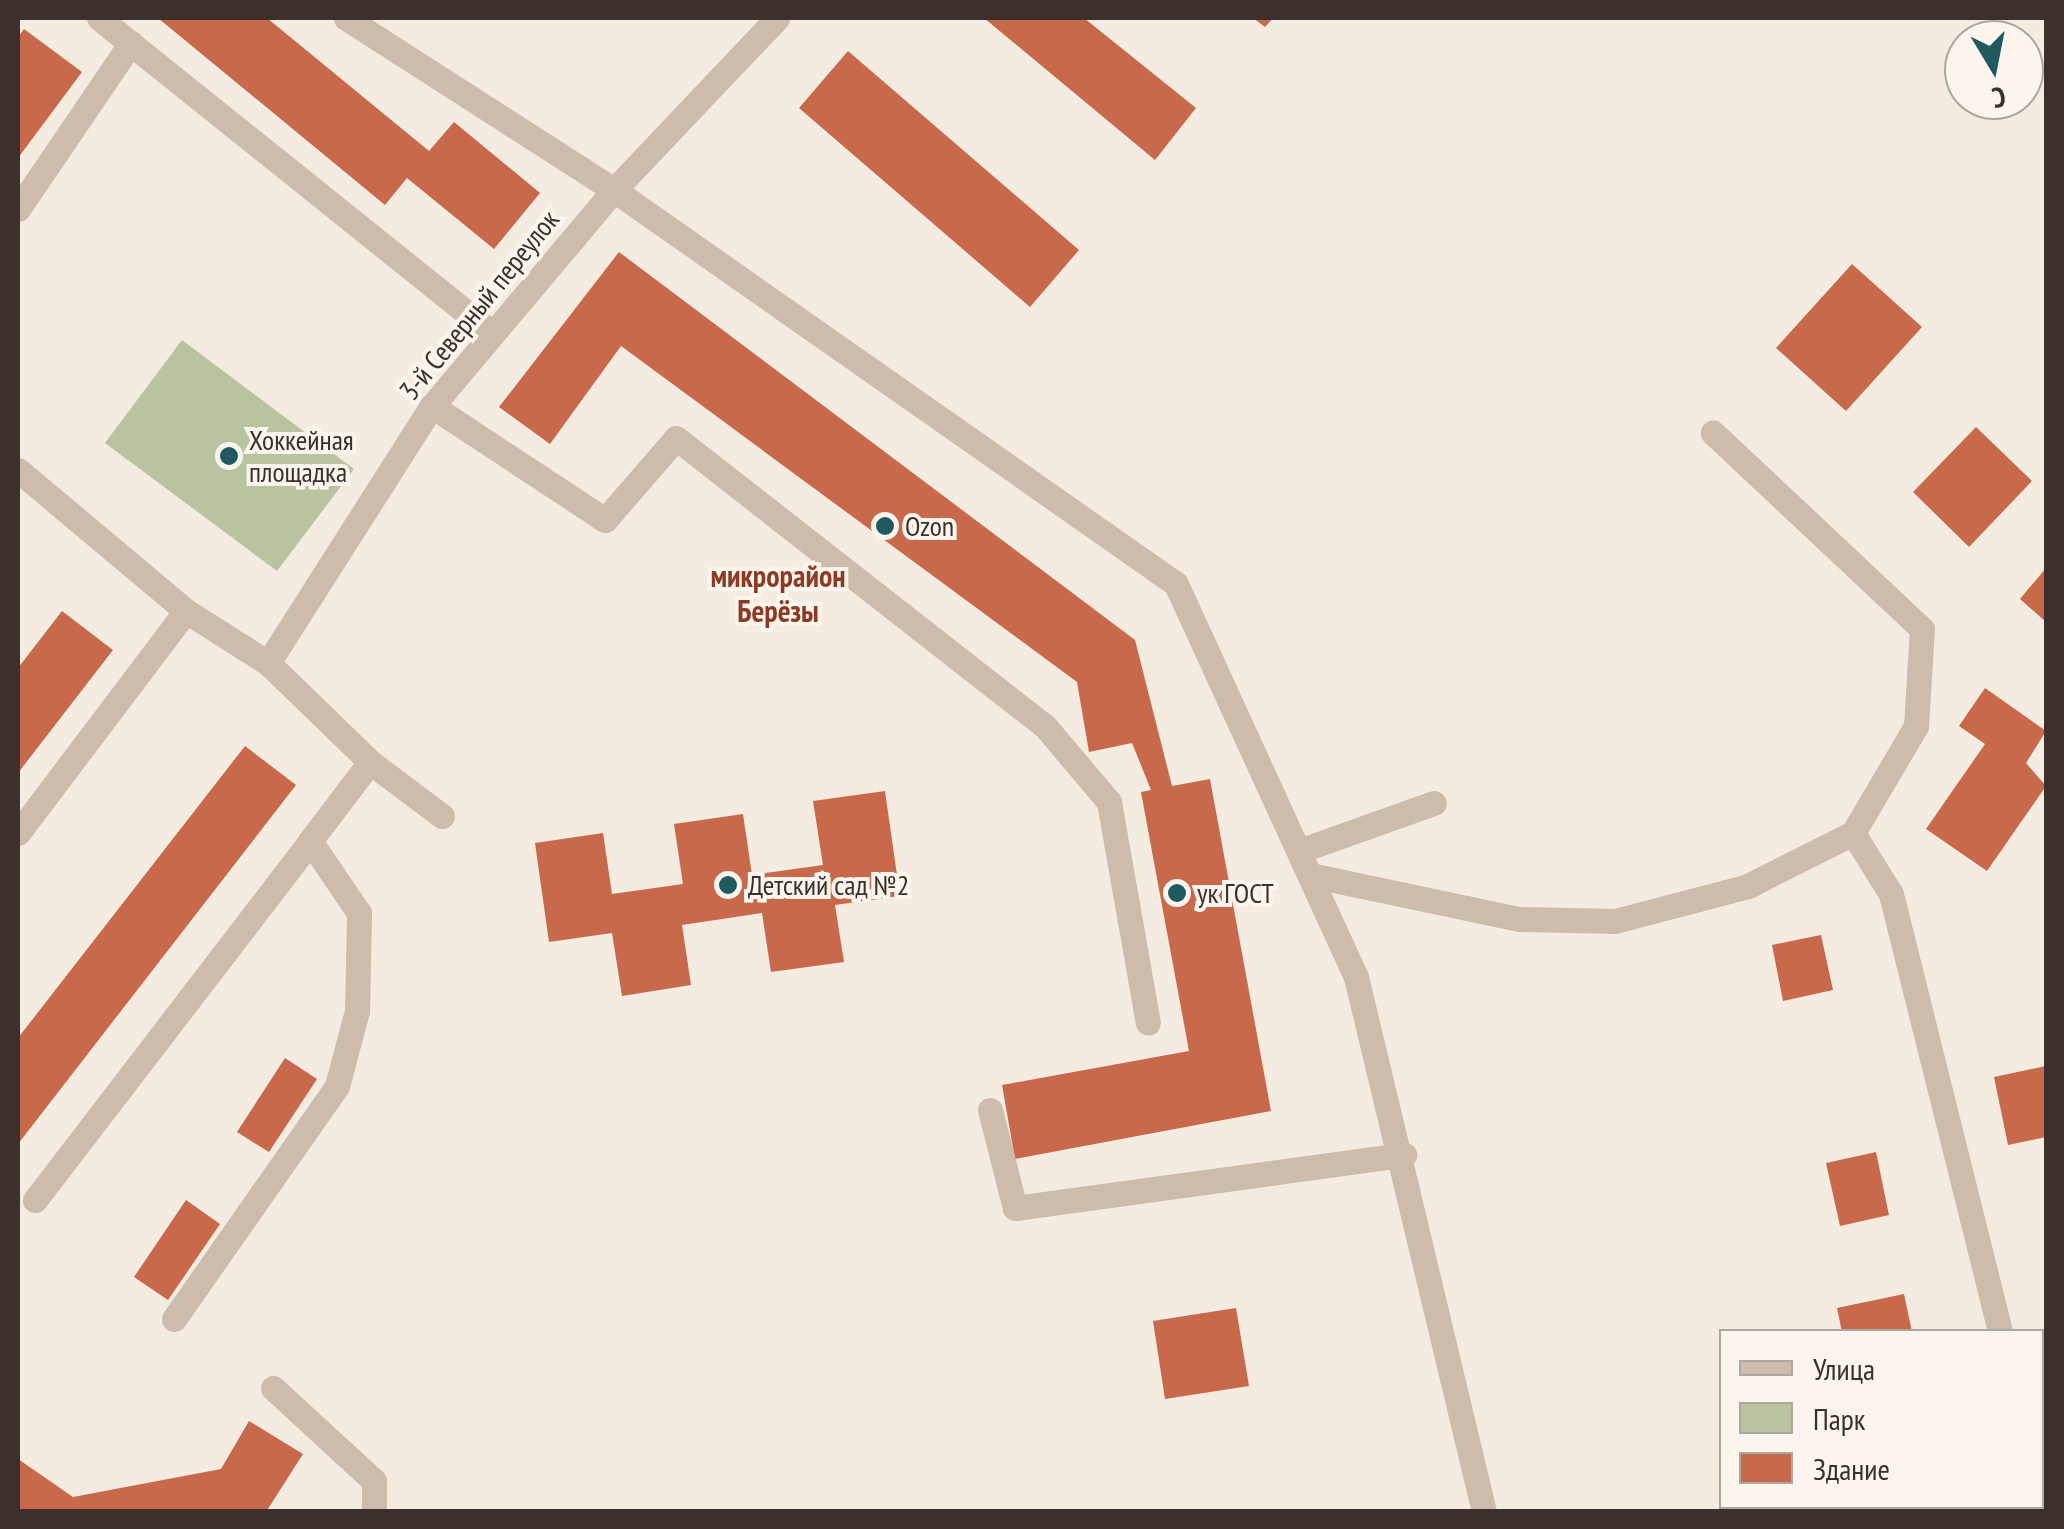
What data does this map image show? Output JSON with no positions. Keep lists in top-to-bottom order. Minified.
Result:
{"streets":{"street":["3-й Северный переулок"]},"districts":["микрорайон Берёзы"],"places":["Хоккейная площадка","Ozon","Детский сад №2","ук ГОСТ"],"legend":["Улица","Парк","Здание"],"north":"bottom"}
